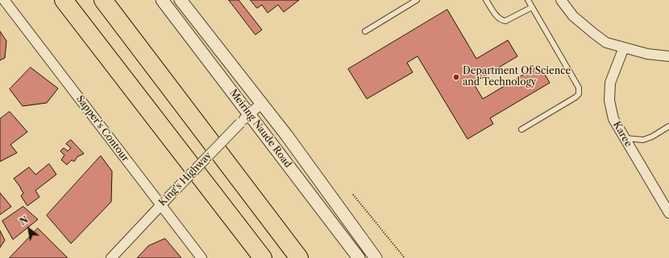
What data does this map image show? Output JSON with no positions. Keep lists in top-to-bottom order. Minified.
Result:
{"streets":{"street":["Sapper's Contour","Meiring Naude Road","Karee","King's Highway"]},"crossings":[["Sapper's Contour","King's Highway"],["Meiring Naude Road","King's Highway"]],"places":["Department Of Science and Technology"],"north":"top left"}
